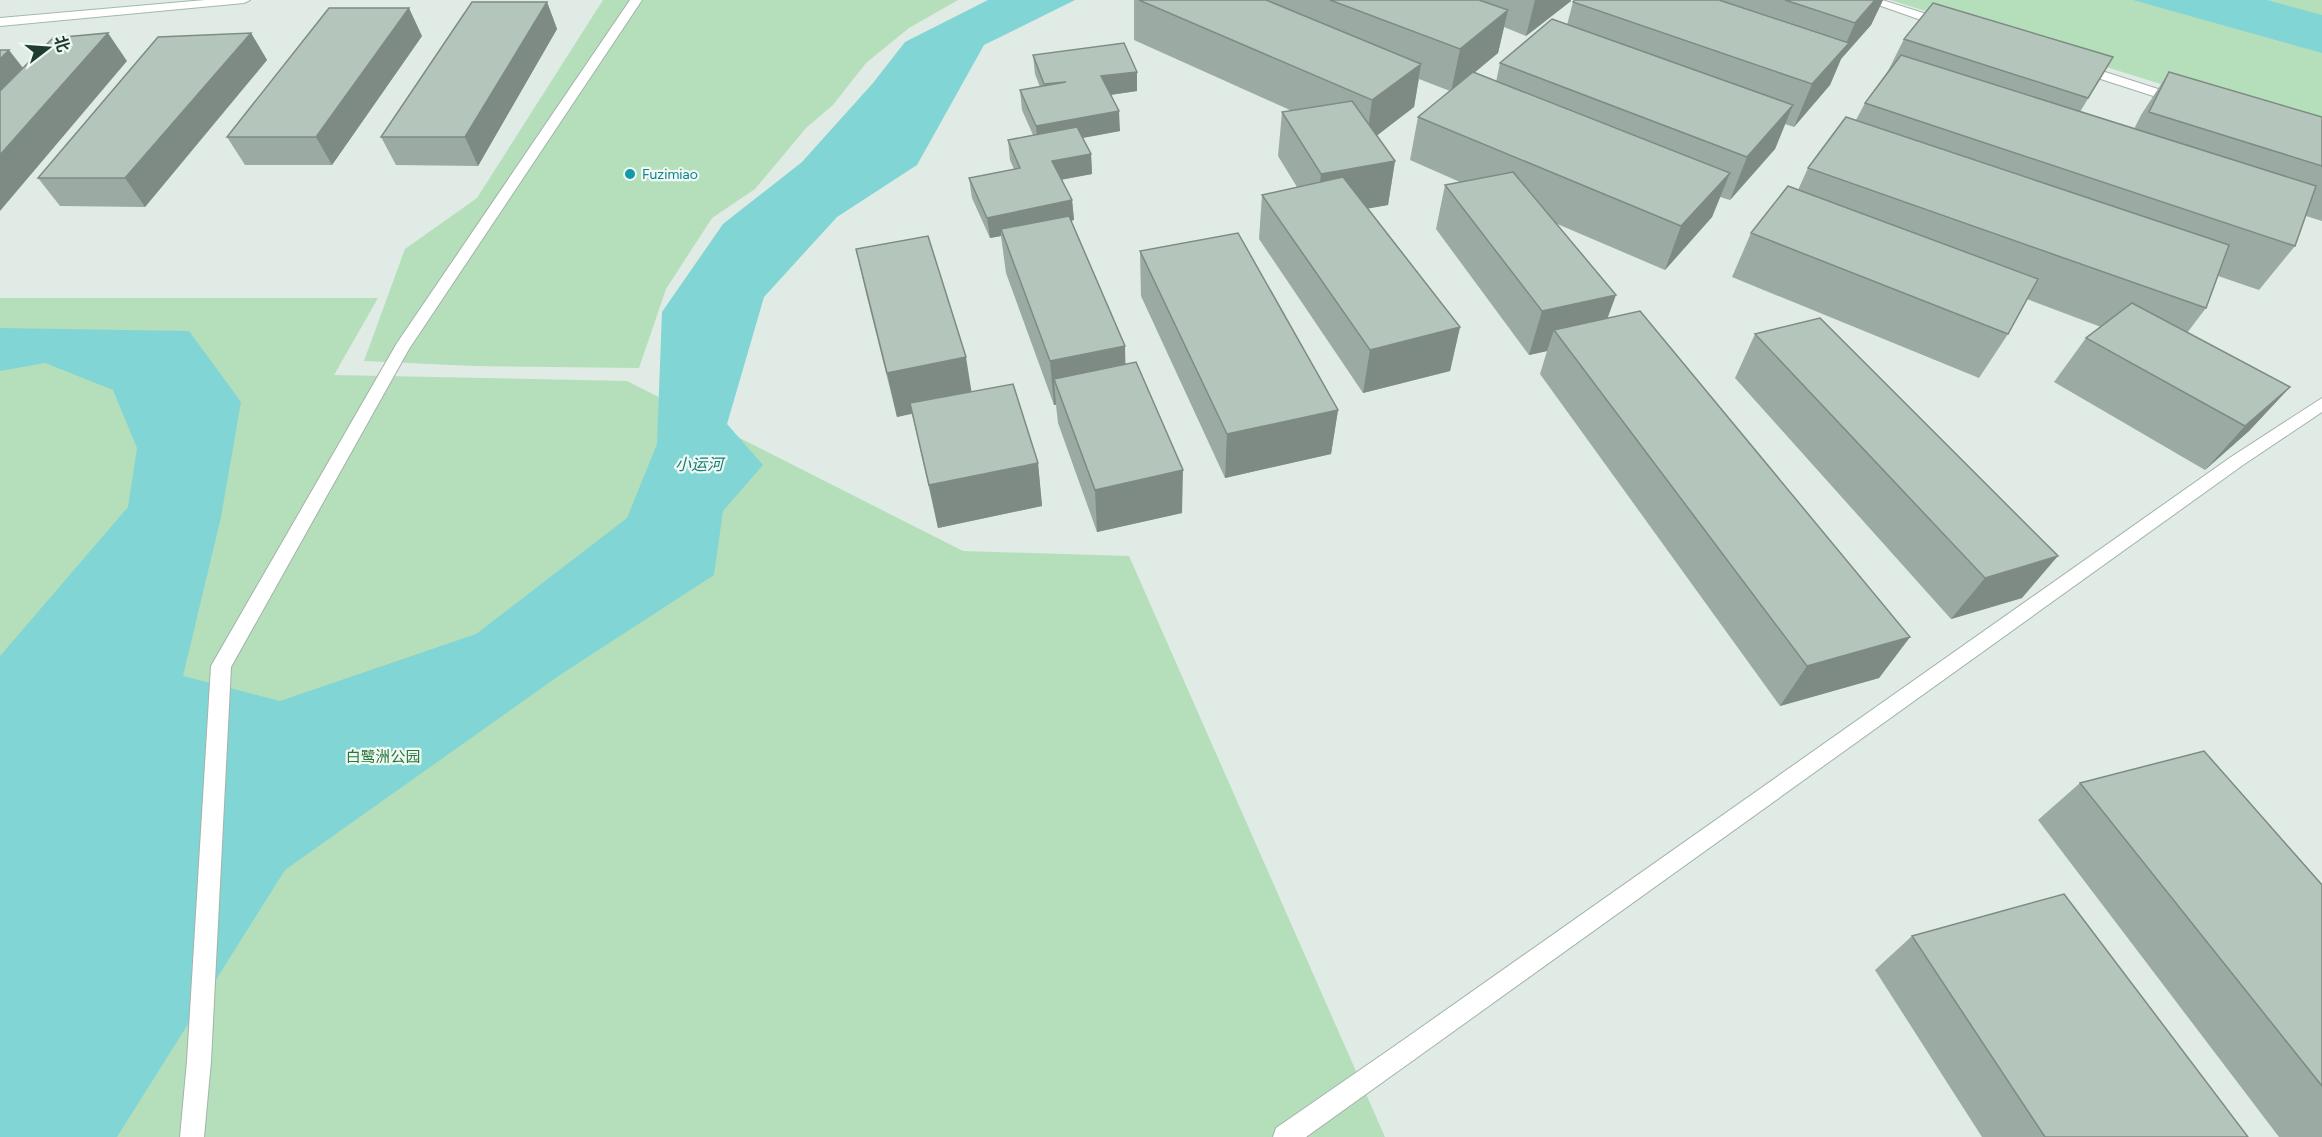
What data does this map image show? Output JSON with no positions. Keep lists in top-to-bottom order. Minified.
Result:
{"water":["小运河"],"parks":["白鹭洲公园"],"places":["Fuzimiao"],"north":"right"}
